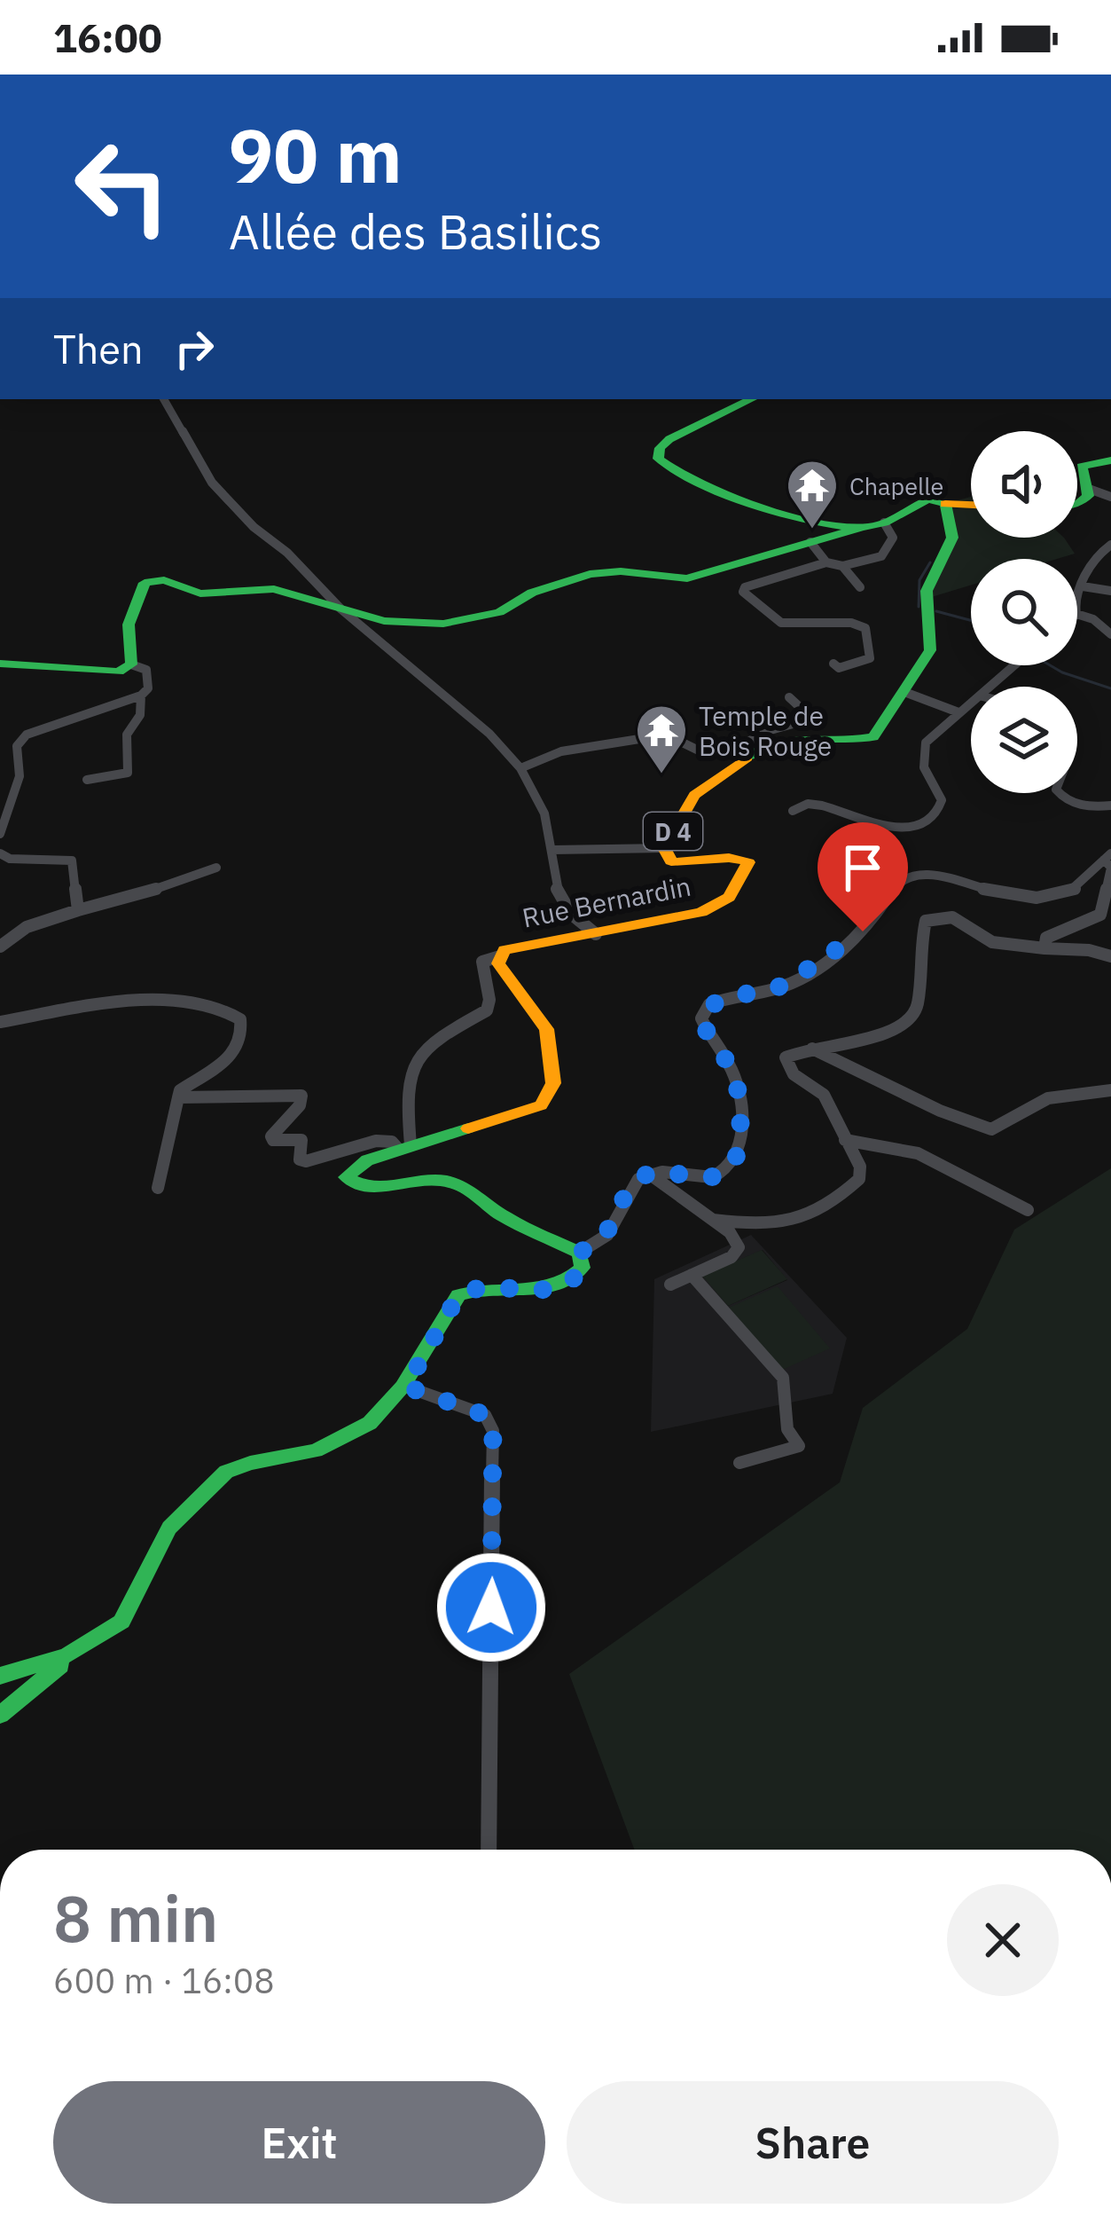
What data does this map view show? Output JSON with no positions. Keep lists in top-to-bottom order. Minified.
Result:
{"streets":{"main road":["D 4","Rue Bernardin"]},"places":{"temple":["Chapelle","Temple de Bois Rouge"]},"page":{"status":"16:00","turn":["90 m","Allée des Basilics"],"then":"Then","heading":["8 min","600 m · 16:08"],"buttons":["Exit","Share"]}}
